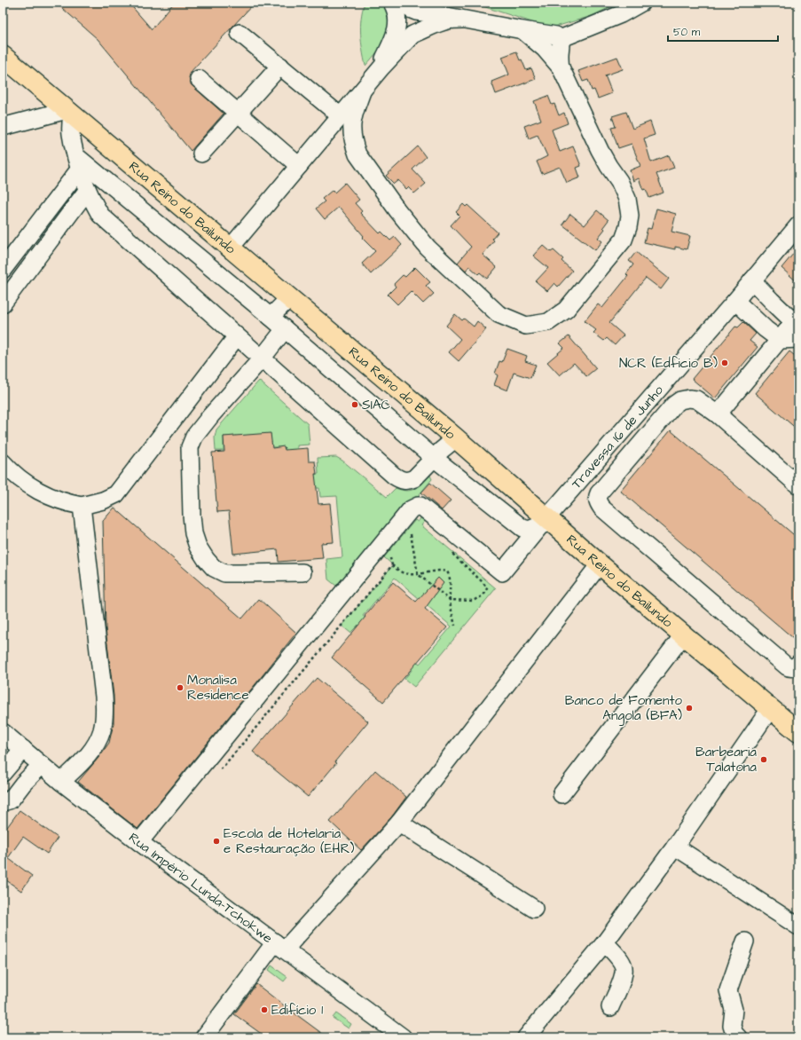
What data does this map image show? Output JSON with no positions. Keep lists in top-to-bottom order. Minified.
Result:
{"streets":{"main road":["Rua Reino do Bailundo"],"street":["Travessa 16 de Junho","Rua Império Lunda-Tchokwe"]},"crossings":[["Rua Reino do Bailundo","Travessa 16 de Junho"],["Travessa 16 de Junho","Rua Império Lunda-Tchokwe"]],"places":["NCR (Edficio B)","SIAC","Monalisa Residence","Banco de Fomento Angola (BFA)","Barbearia Talatona","Escola de Hotelaria e Restauração (EHR)","Edifício 1"],"scale_bar":"50 m"}
